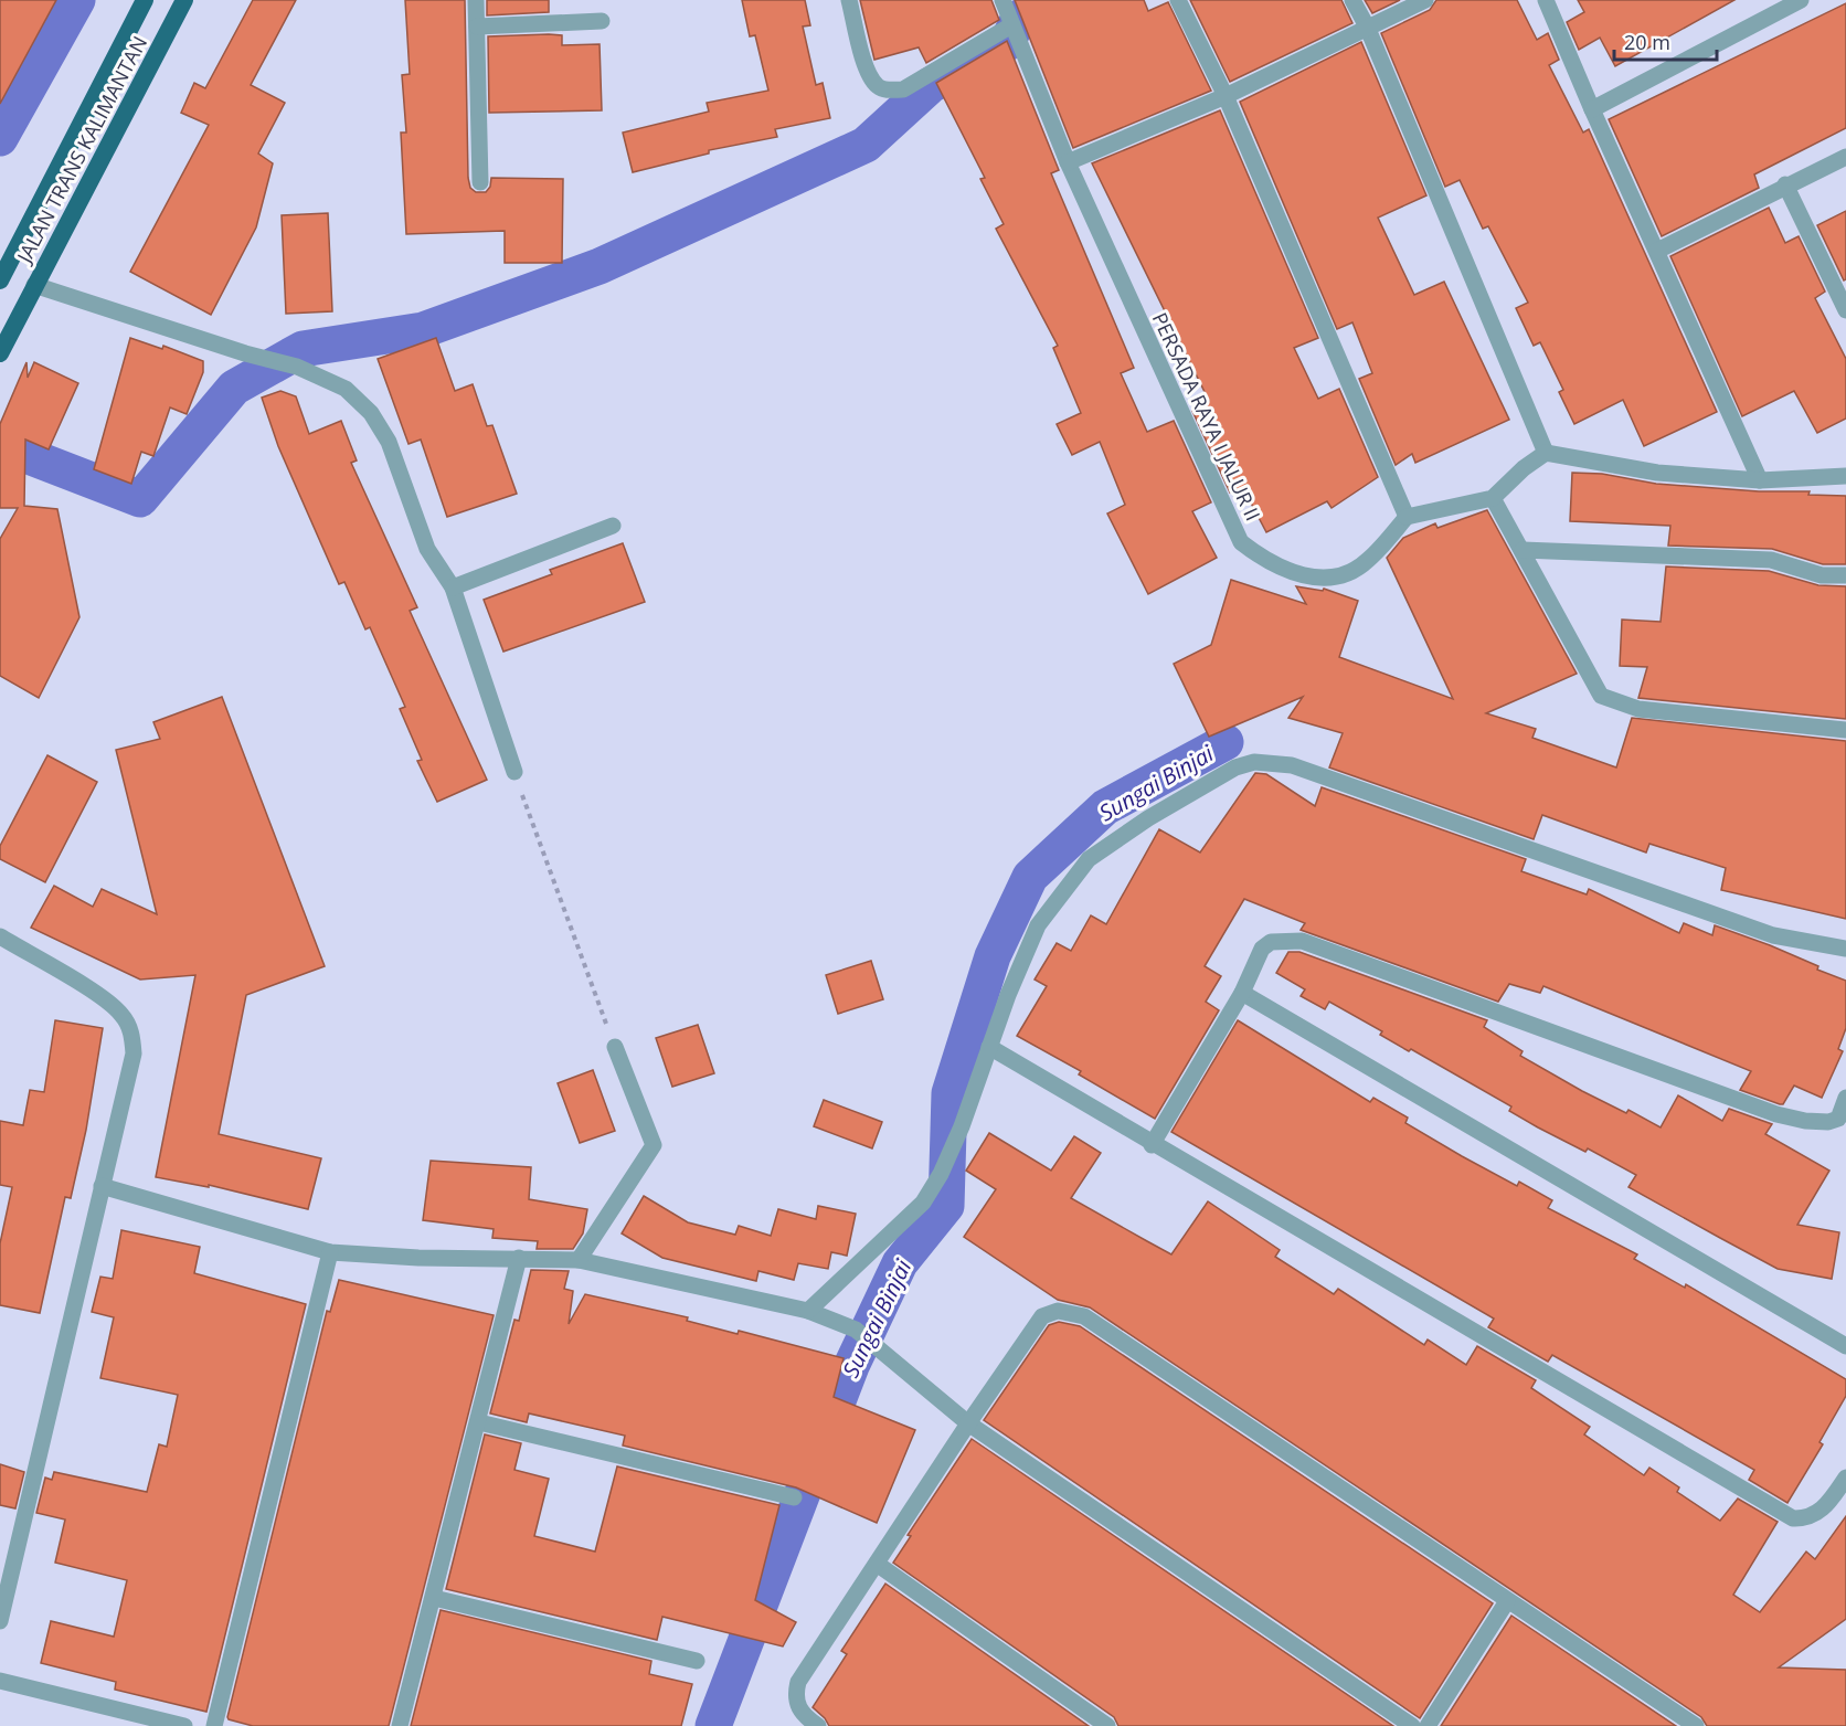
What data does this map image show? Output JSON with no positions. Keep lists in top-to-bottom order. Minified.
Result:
{"streets":{"highway":["JALAN TRANS KALIMANTAN"],"street":["PERSADA RAYA I JALUR II"]},"water":["Sungai Binjai"],"scale_bar":"20 m"}
